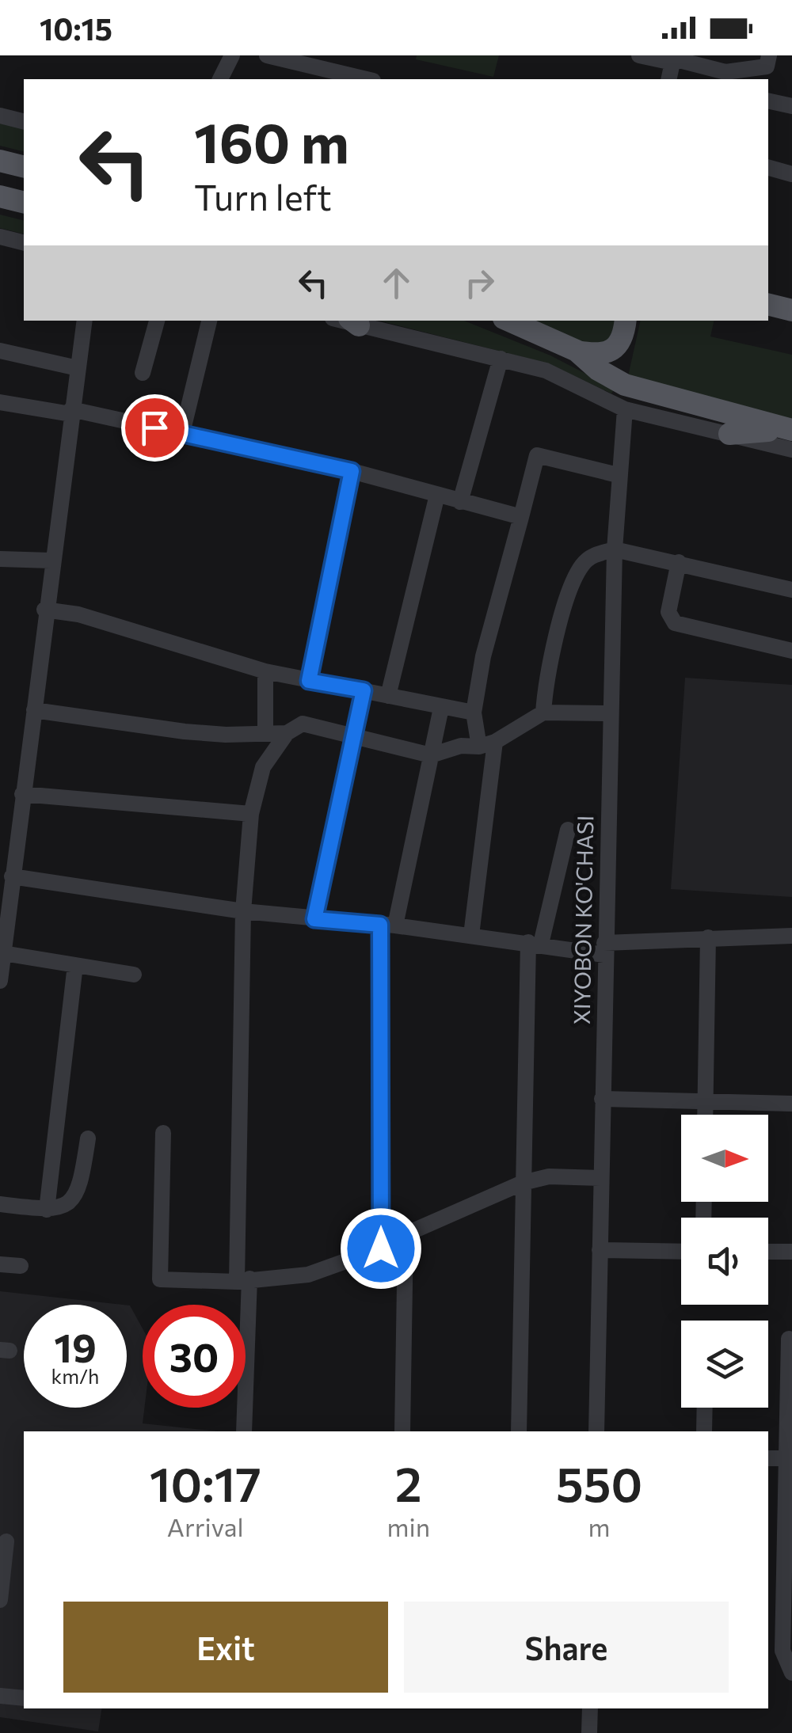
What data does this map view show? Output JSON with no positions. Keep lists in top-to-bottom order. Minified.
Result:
{"streets":{"street":["XIYOBON KO'CHASI"]},"north":"right","page":{"status":"10:15","turn":["160 m","Turn left"],"speed":"19 km/h","limit":"30","eta":["10:17","Arrival","2","min","550","m"],"buttons":["Exit","Share"]}}
